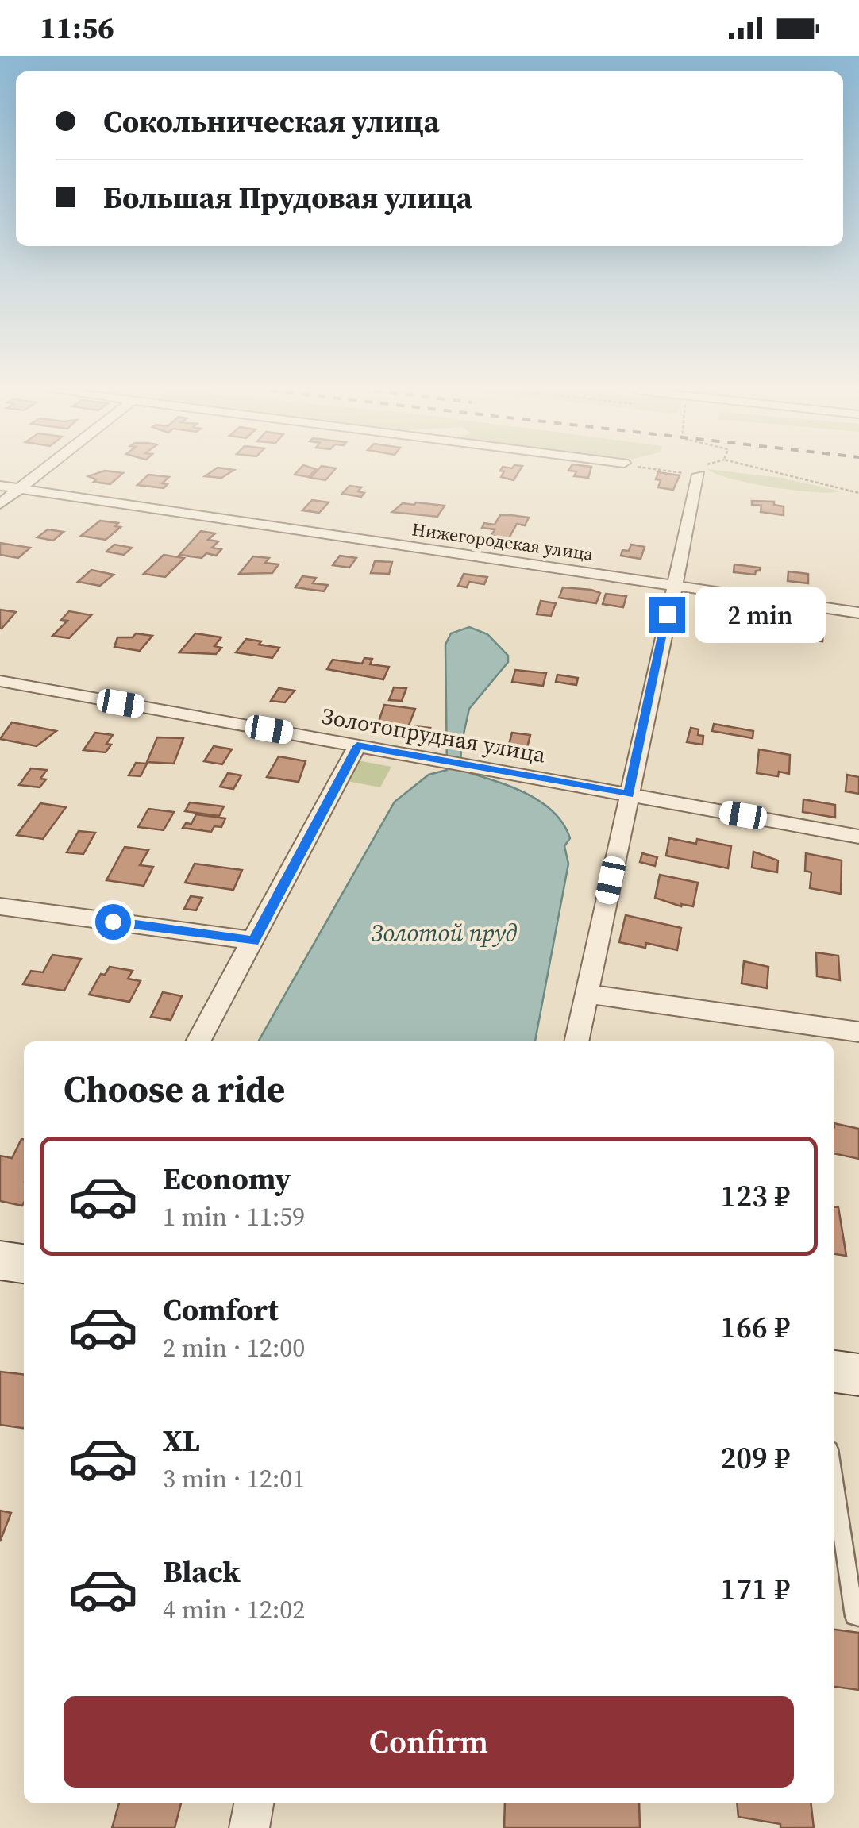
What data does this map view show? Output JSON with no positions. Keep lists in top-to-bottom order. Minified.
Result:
{"streets":{"street":["Нижегородская улица","Золотопрудная улица"]},"water":["Золотой пруд"],"page":{"status":"11:56","banner":["Сокольническая улица","Большая Прудовая улица"],"bubble":"2 min","heading":"Choose a ride","list":[{"name":"Economy","note":"1 min · 11:59","value":"123 ₽"},{"name":"Comfort","note":"2 min · 12:00","value":"166 ₽"},{"name":"XL","note":"3 min · 12:01","value":"209 ₽"},{"name":"Black","note":"4 min · 12:02","value":"171 ₽"}],"buttons":"Confirm"}}
